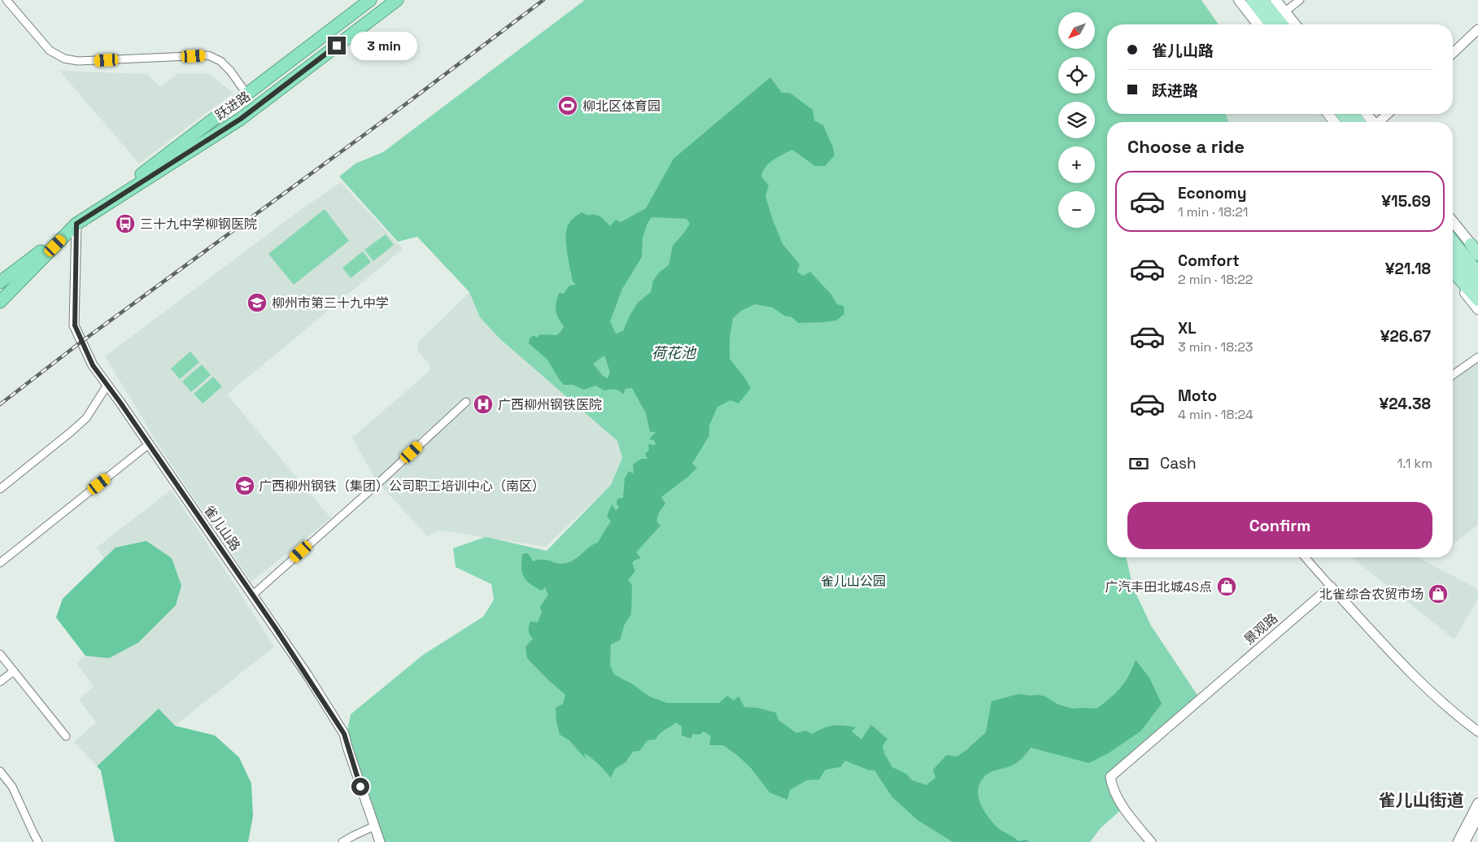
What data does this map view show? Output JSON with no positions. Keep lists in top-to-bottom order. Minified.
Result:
{"streets":{"highway":["跃进路"],"street":["雀儿山路","景观路"]},"crossings":[["跃进路","雀儿山路"]],"districts":["雀儿山街道"],"water":["荷花池"],"parks":["雀儿山公园"],"places":{"sports":["柳北区体育园"],"bus stop":["三十九中学柳钢医院"],"school or university":["柳州市第三十九中学","广西柳州钢铁（集团）公司职工培训中心（南区）"],"hospital":["广西柳州钢铁医院"],"shop":["广汽丰田北城4S点","北雀综合农贸市场"]},"north":"bottom left","page":{"map_buttons":["+","−"],"banner":["雀儿山路","跃进路"],"bubble":"3 min","heading":"Choose a ride","list":[{"name":"Economy","note":"1 min · 18:21","value":"¥15.69"},{"name":"Comfort","note":"2 min · 18:22","value":"¥21.18"},{"name":"XL","note":"3 min · 18:23","value":"¥26.67"},{"name":"Moto","note":"4 min · 18:24","value":"¥24.38"}],"pay":["Cash","1.1 km"],"buttons":"Confirm"}}
